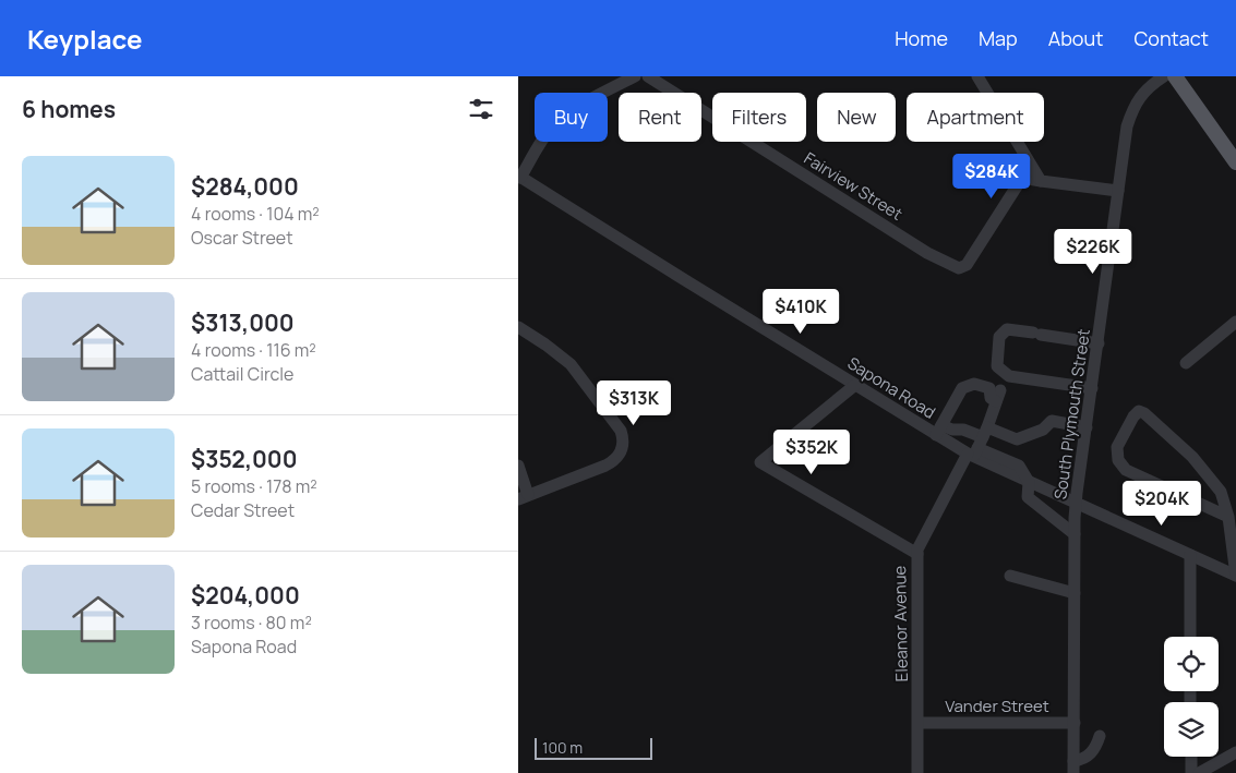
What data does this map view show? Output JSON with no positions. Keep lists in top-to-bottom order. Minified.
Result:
{"streets":{"street":["Fairview Street","Sapona Road","South Plymouth Street","Eleanor Avenue","Vander Street"]},"crossings":[["Sapona Road","South Plymouth Street"],["Sapona Road","Eleanor Avenue"],["South Plymouth Street","Vander Street"],["Eleanor Avenue","Vander Street"]],"scale_bar":"100 m","page":{"header":"Keyplace","nav":["Home","Map","About","Contact"],"heading":"6 homes","chip":["Buy","Rent","Filters","New","Apartment"],"list":[{"name":"$284,000","note":"4 rooms · 104 m² · Oscar Street"},{"name":"$313,000","note":"4 rooms · 116 m² · Cattail Circle"},{"name":"$352,000","note":"5 rooms · 178 m² · Cedar Street"},{"name":"$204,000","note":"3 rooms · 80 m² · Sapona Road"}],"price":["$284K","$226K","$410K","$313K","$352K","$204K"],"scale":"100 m"}}
